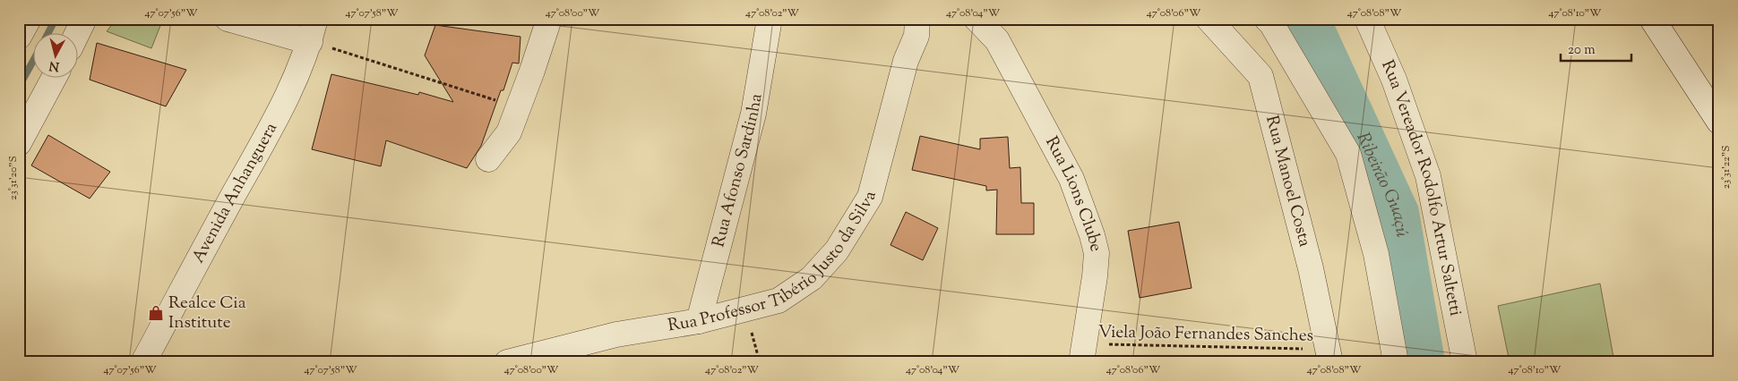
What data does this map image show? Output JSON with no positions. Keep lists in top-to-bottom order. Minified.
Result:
{"streets":{"street":["Rua Afonso Sardinha","Rua Manoel Costa","Rua Vereador Rodolfo Artur Saltetti","Avenida Anhanguera","Rua Lions Clube","Rua Professor Tibério Justo da Silva"],"path":["Viela João Fernandes Sanches"]},"crossings":[["Rua Afonso Sardinha","Rua Professor Tibério Justo da Silva"],["Rua Manoel Costa","Viela João Fernandes Sanches"],["Rua Lions Clube","Viela João Fernandes Sanches"]],"water":["Ribeirão Guaçú"],"places":{"shop":["Realce Cia Institute"]},"scale_bar":"20 m","north":"bottom","coordinates":["47°07'56\"W","47°07'58\"W","47°08'00\"W","47°08'02\"W","47°08'04\"W","47°08'06\"W","47°08'08\"W","47°08'10\"W","23°31'22\"S","23°31'20\"S"]}
